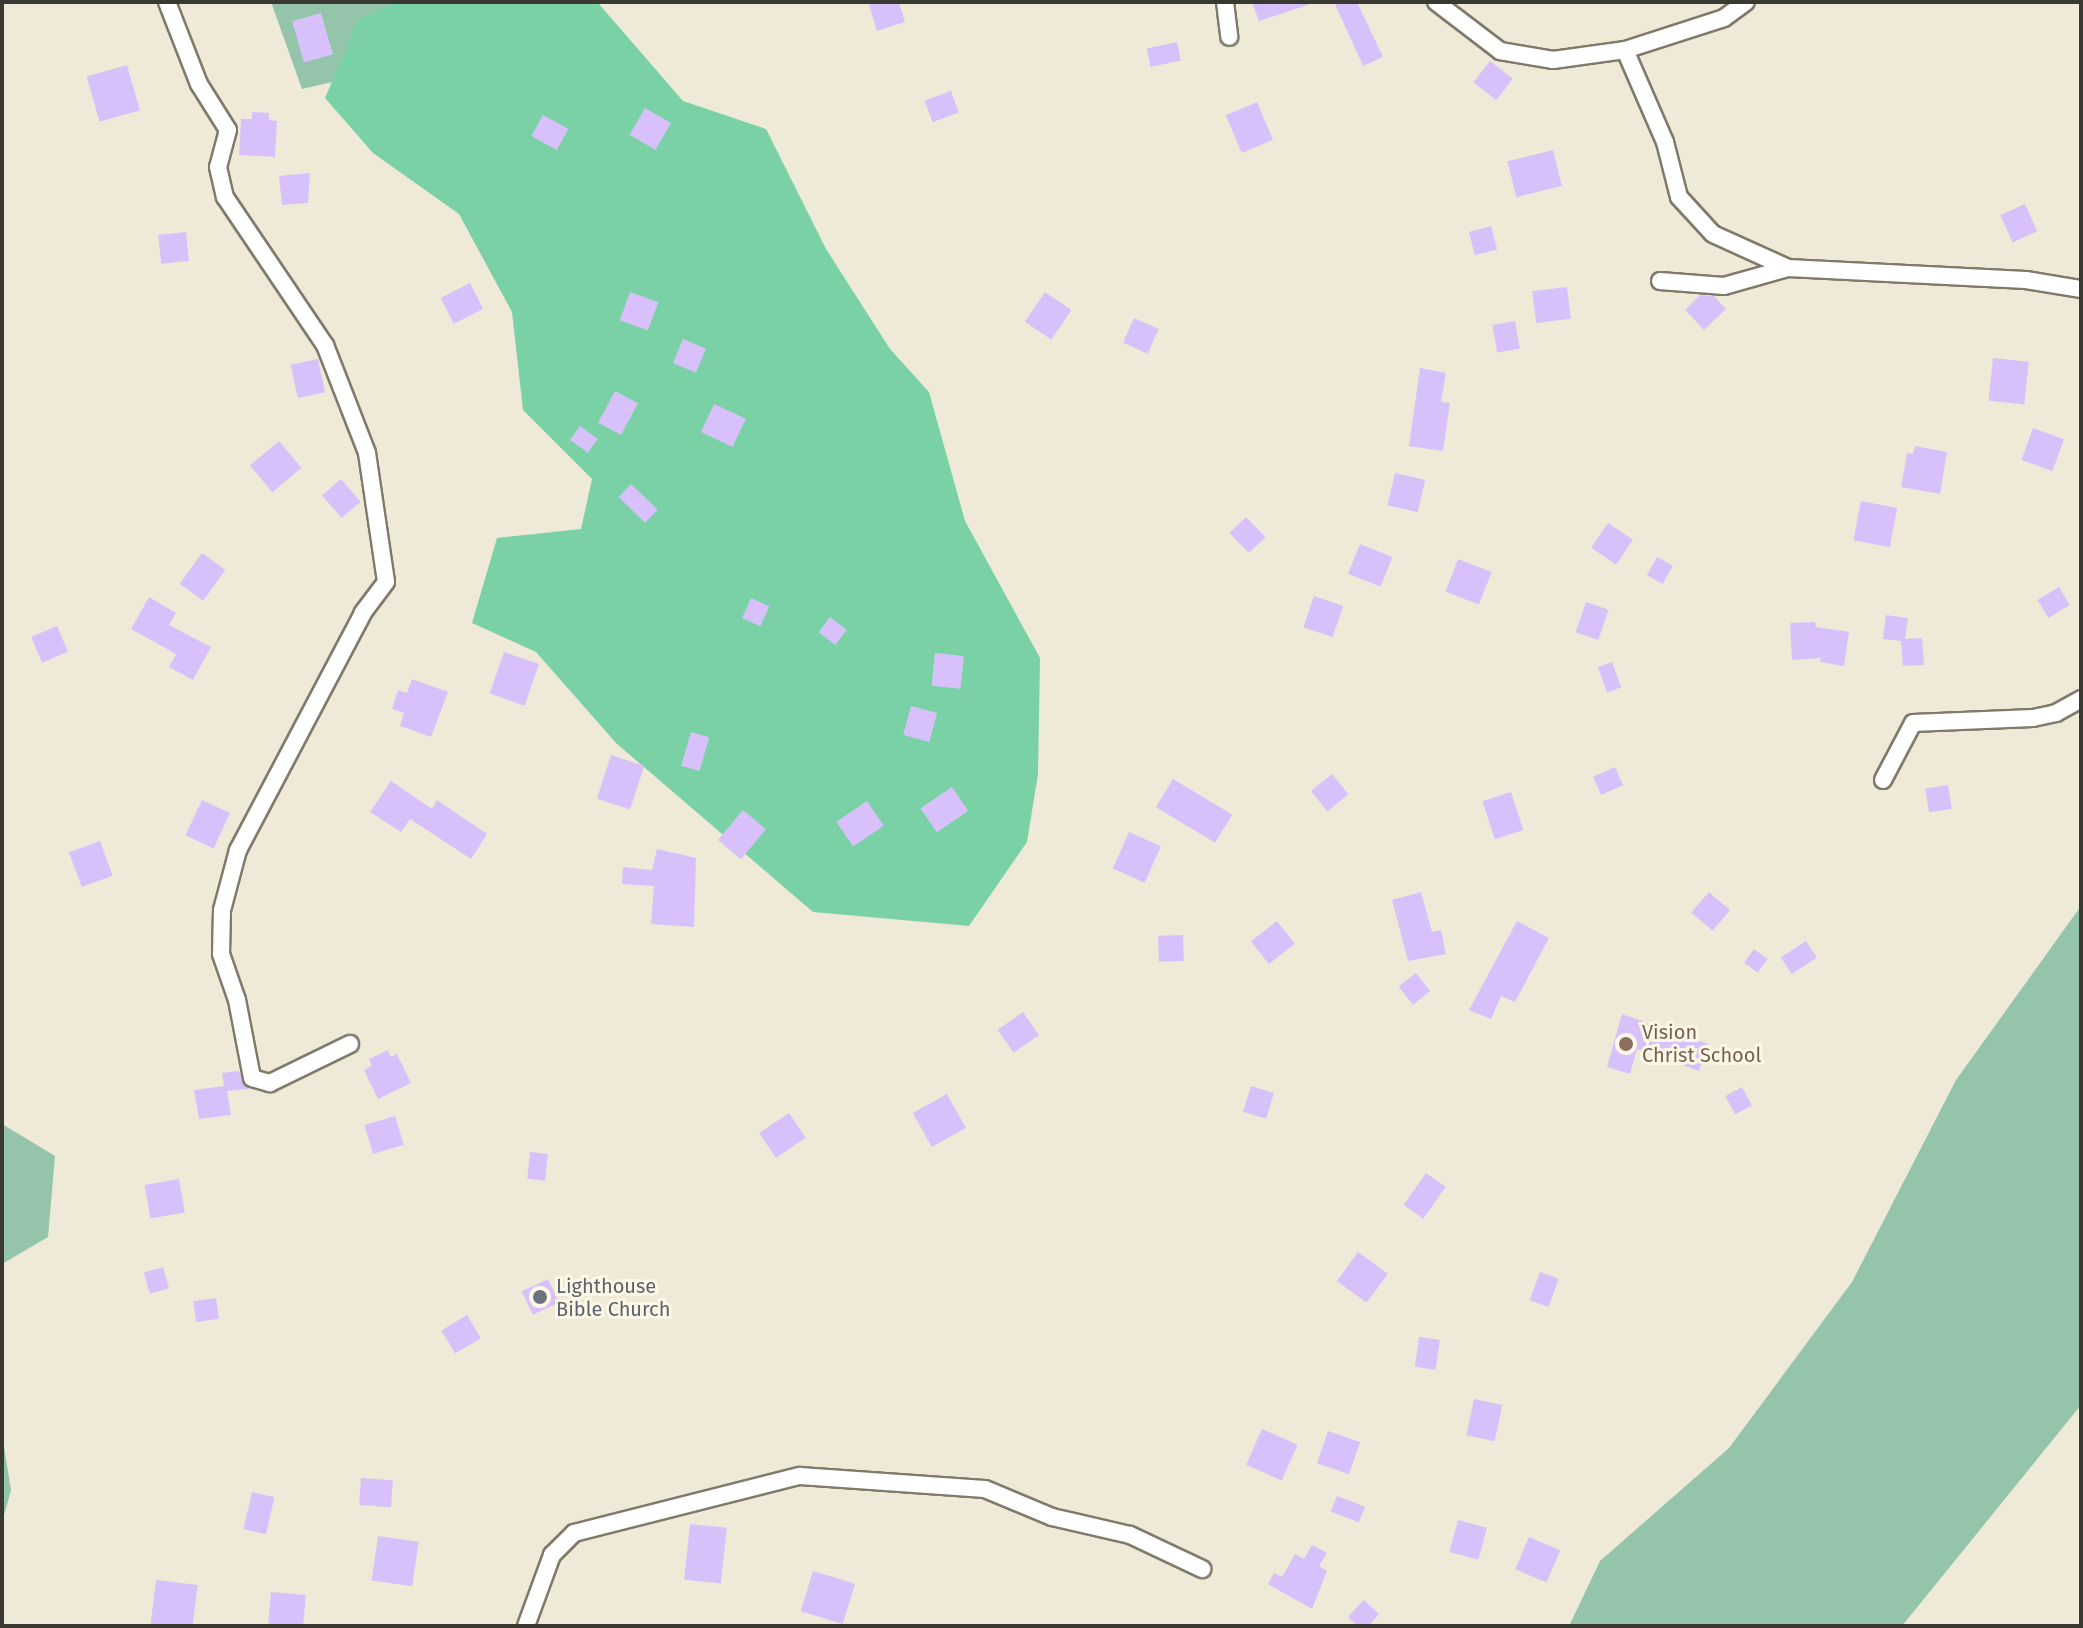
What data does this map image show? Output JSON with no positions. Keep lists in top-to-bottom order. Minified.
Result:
{"places":["Vision Christ School","Lighthouse Bible Church"]}
